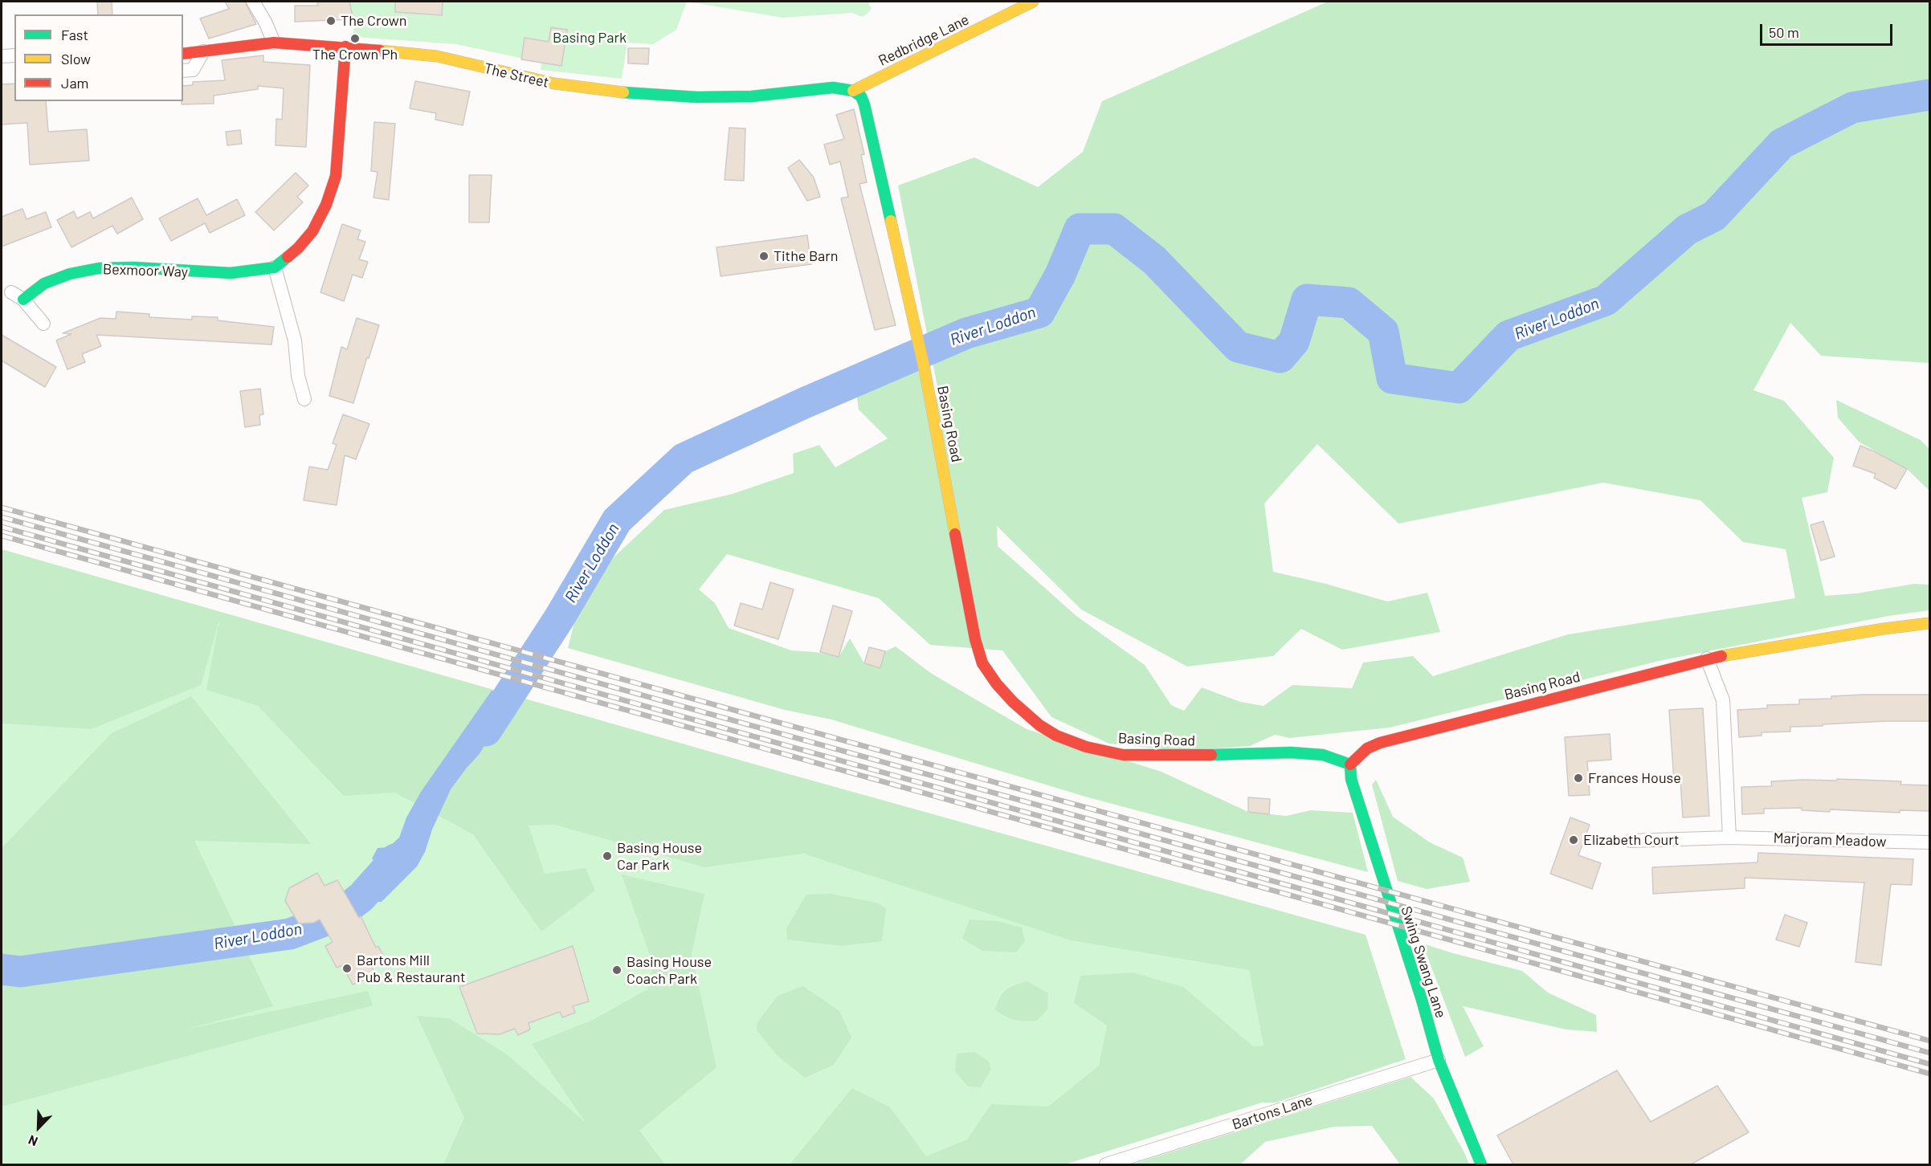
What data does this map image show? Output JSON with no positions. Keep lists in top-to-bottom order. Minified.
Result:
{"streets":{"street":["Redbridge Lane","The Street","Bexmoor Way","Basing Road","Marjoram Meadow","Swing Swang Lane","Bartons Lane"]},"crossings":[["Redbridge Lane","The Street"],["Redbridge Lane","Basing Road"],["The Street","Basing Road"],["Basing Road","Swing Swang Lane"],["Swing Swang Lane","Bartons Lane"]],"water":["River Loddon"],"parks":["Basing Park"],"places":["The Crown","The Crown Ph","Tithe Barn","Frances House","Elizabeth Court","Basing House Car Park","Bartons Mill Pub & Restaurant","Basing House Coach Park"],"legend":["Fast","Slow","Jam"],"scale_bar":"50 m","north":"bottom left"}
